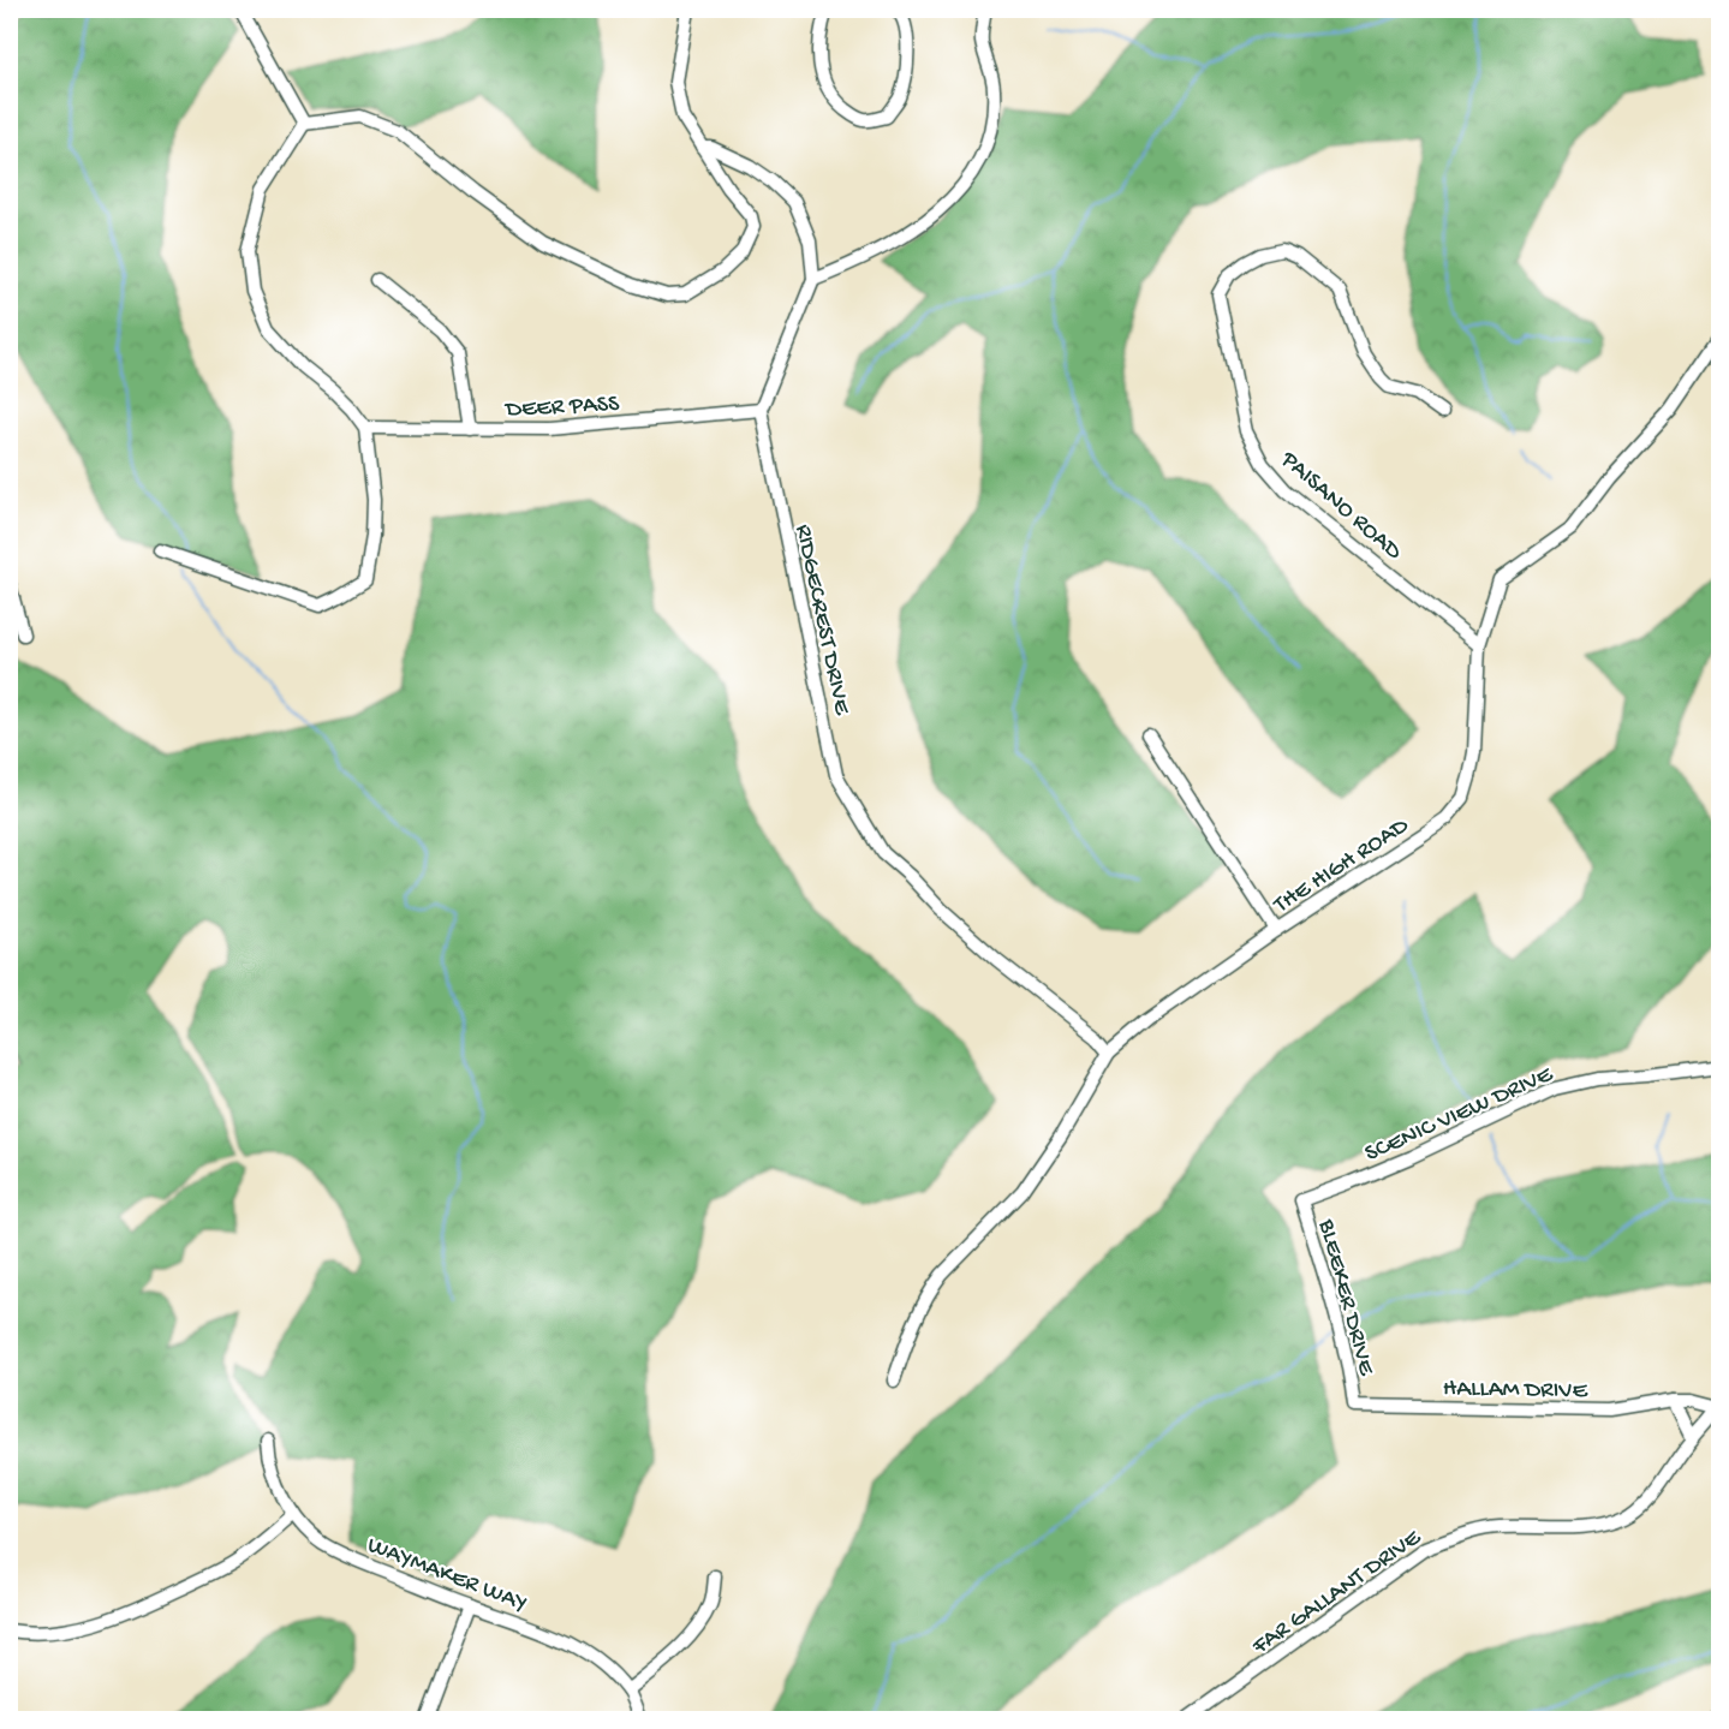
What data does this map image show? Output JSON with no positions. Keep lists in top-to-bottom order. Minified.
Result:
{"streets":{"street":["DEER PASS","PAISANO ROAD","RIDGECREST DRIVE","THE HIGH ROAD","SCENIC VIEW DRIVE","BLEEKER DRIVE","HALLAM DRIVE","WAYMAKER WAY","FAR GALLANT DRIVE"]},"crossings":[["DEER PASS","RIDGECREST DRIVE"],["PAISANO ROAD","THE HIGH ROAD"],["RIDGECREST DRIVE","THE HIGH ROAD"],["SCENIC VIEW DRIVE","BLEEKER DRIVE"],["BLEEKER DRIVE","HALLAM DRIVE"],["HALLAM DRIVE","FAR GALLANT DRIVE"]]}
